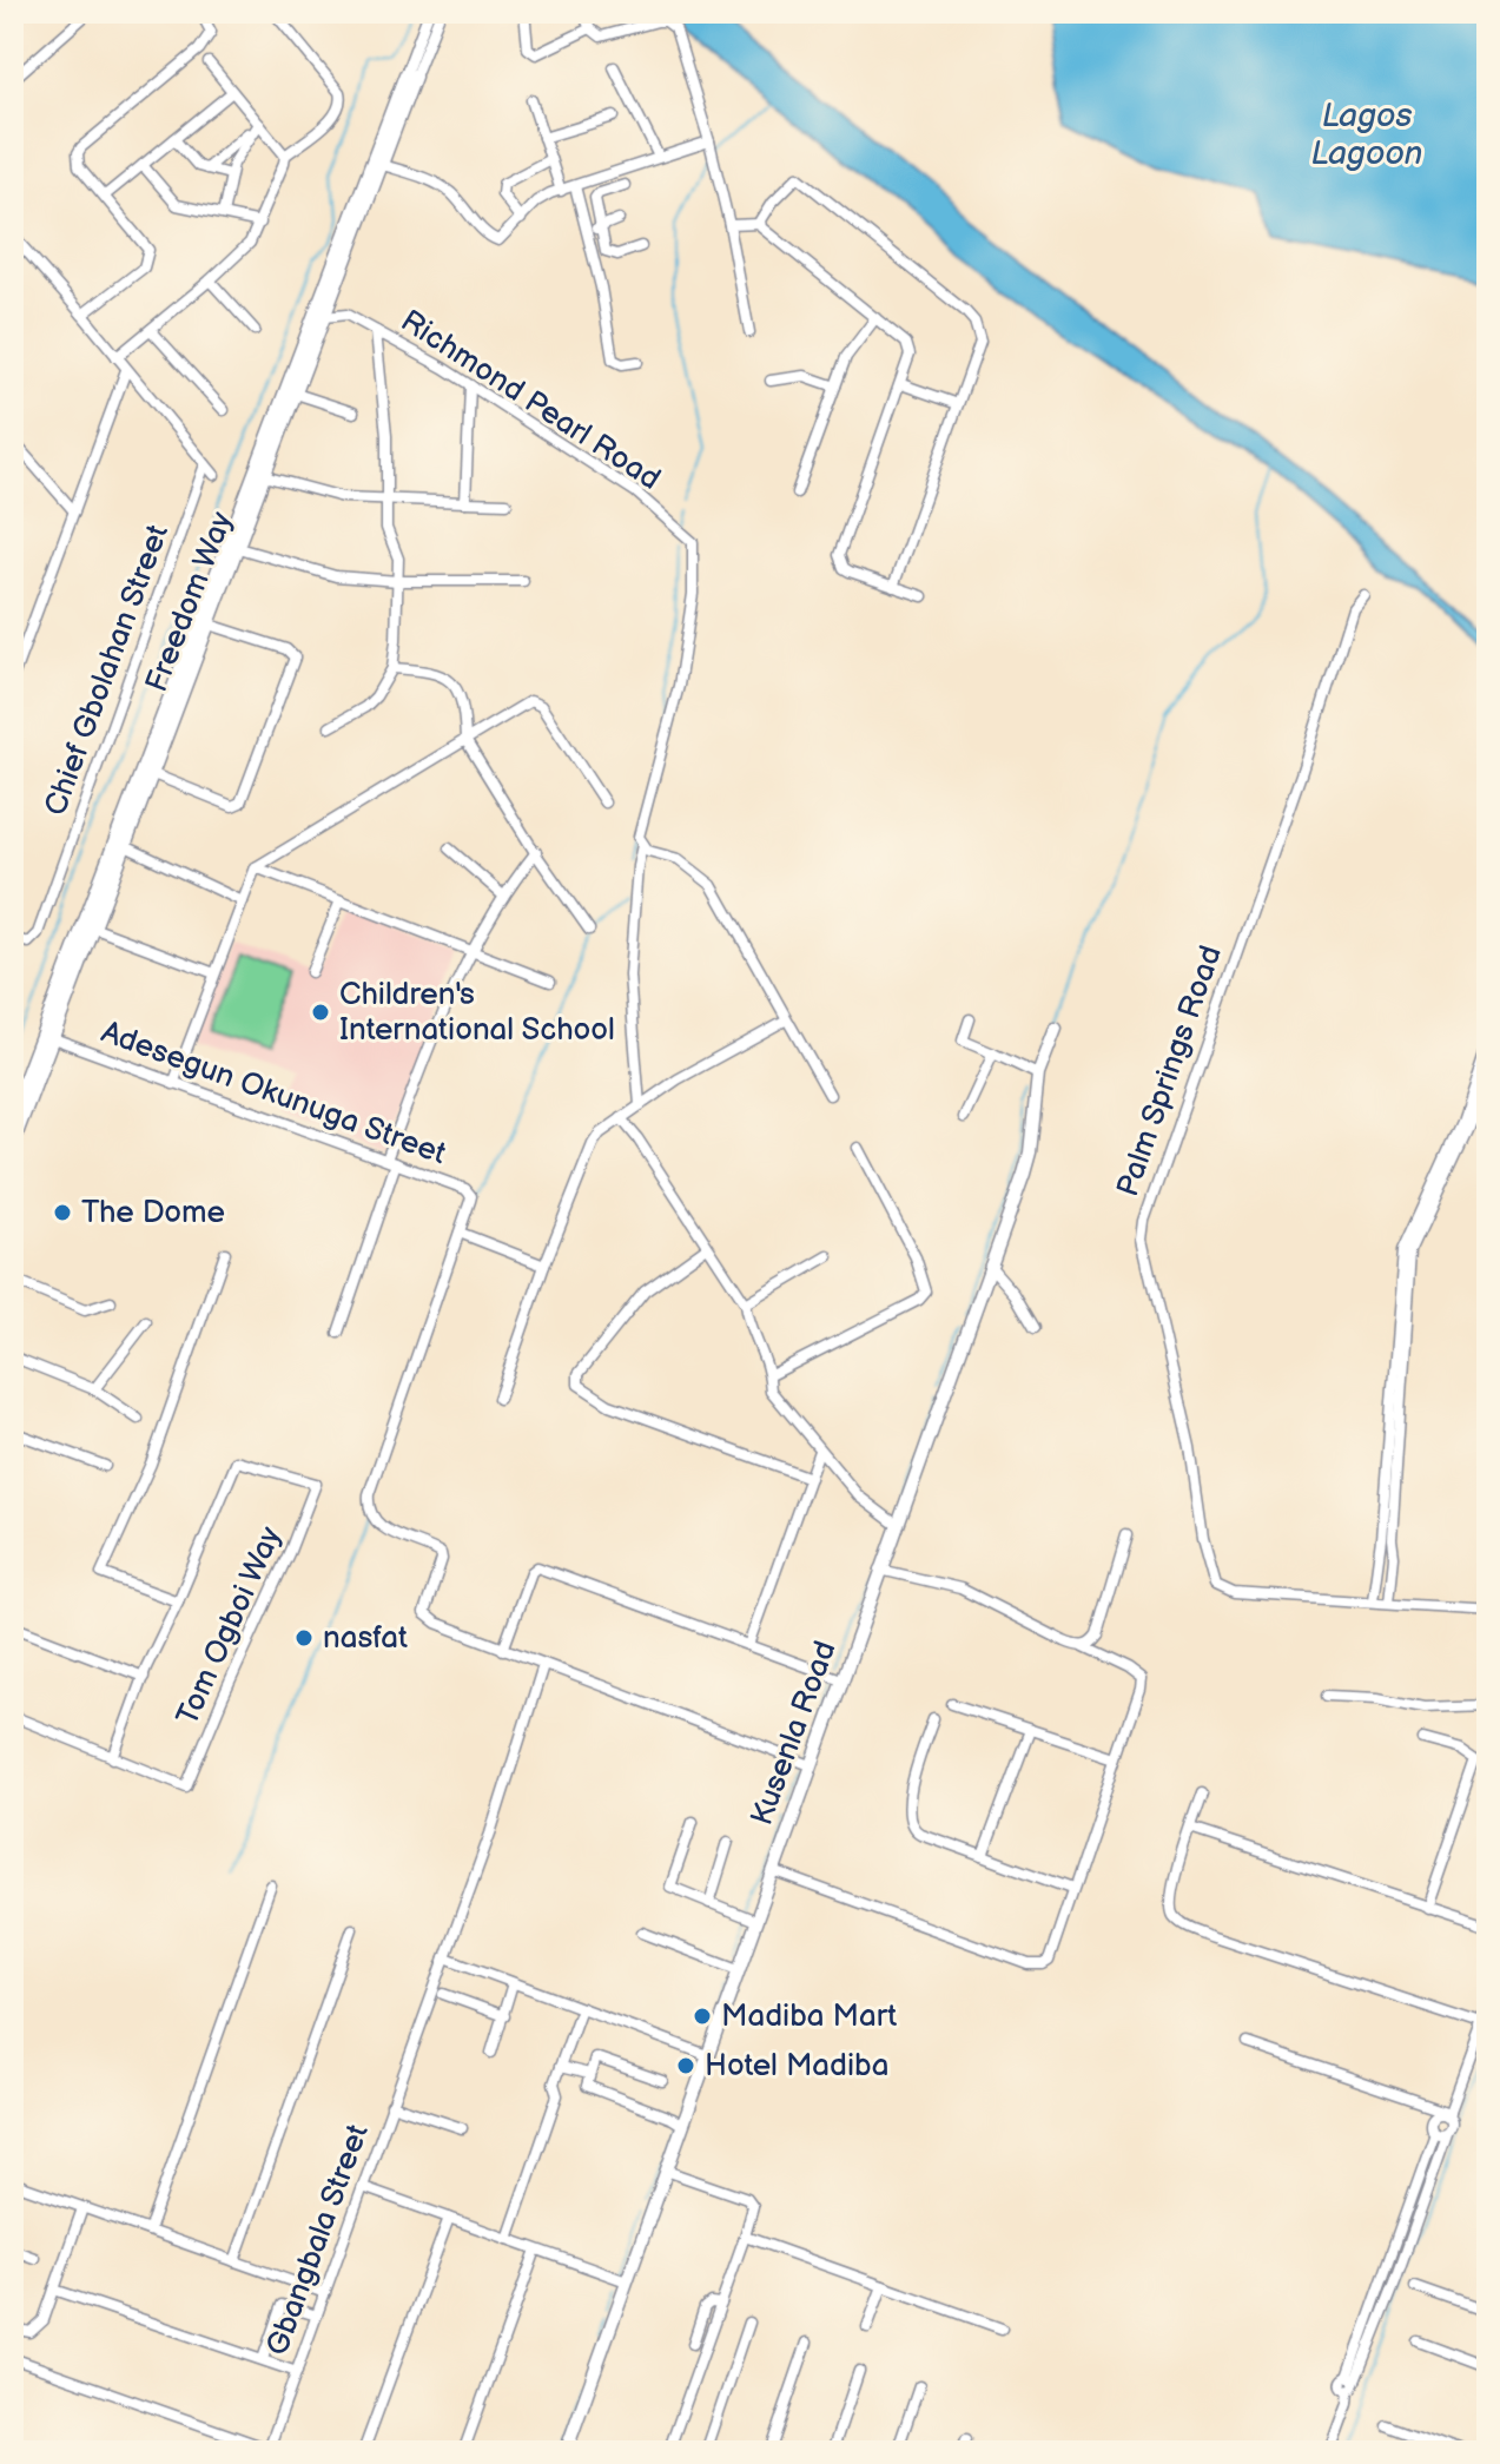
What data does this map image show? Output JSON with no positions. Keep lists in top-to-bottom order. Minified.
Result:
{"streets":{"main road":["Freedom Way","Kusenla Road"],"street":["Richmond Pearl Road","Chief Gbolahan Street","Palm Springs Road","Adesegun Okunuga Street","Tom Ogboi Way","Gbangbala Street"]},"crossings":[["Richmond Pearl Road","Freedom Way"],["Freedom Way","Adesegun Okunuga Street"]],"water":["Lagos Lagoon"],"places":["Children's International School","The Dome","nasfat","Madiba Mart","Hotel Madiba"]}
